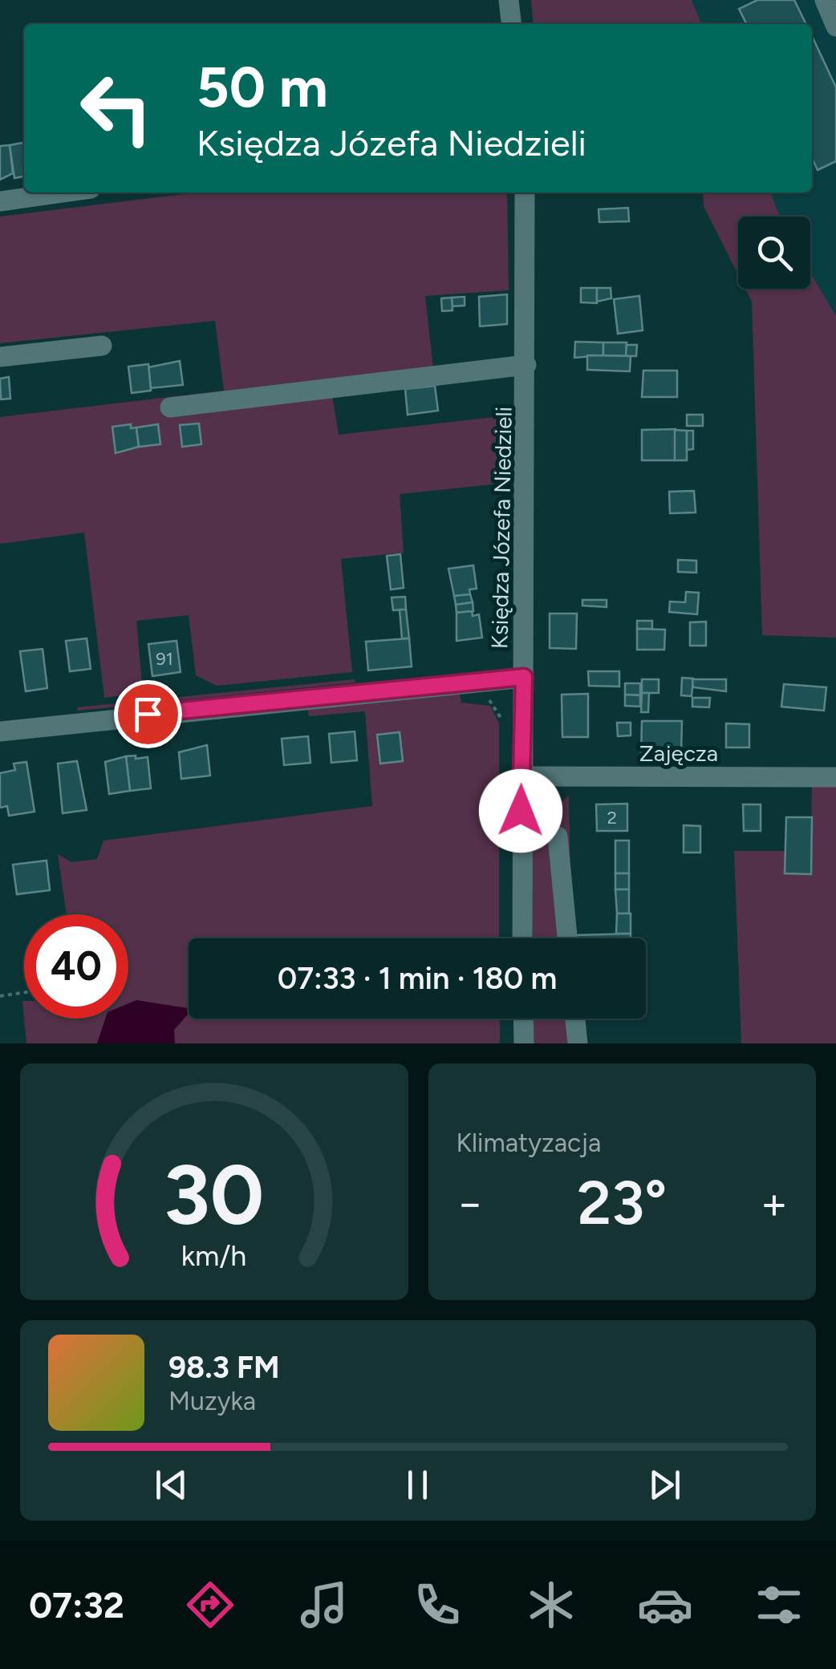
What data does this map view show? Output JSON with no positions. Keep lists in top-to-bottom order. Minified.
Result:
{"streets":{"street":["Księdza Józefa Niedzieli","Zajęcza"]},"house_numbers":["91","2"],"page":{"turn":["50 m","Księdza Józefa Niedzieli"],"limit":"40","trip":"07:33 · 1 min · 180 m","tile":"Klimatyzacja","heat":["−","23°","+"],"song":["98.3 FM","Muzyka"],"tabs":"07:32","gauge":["30","km/h"]}}
